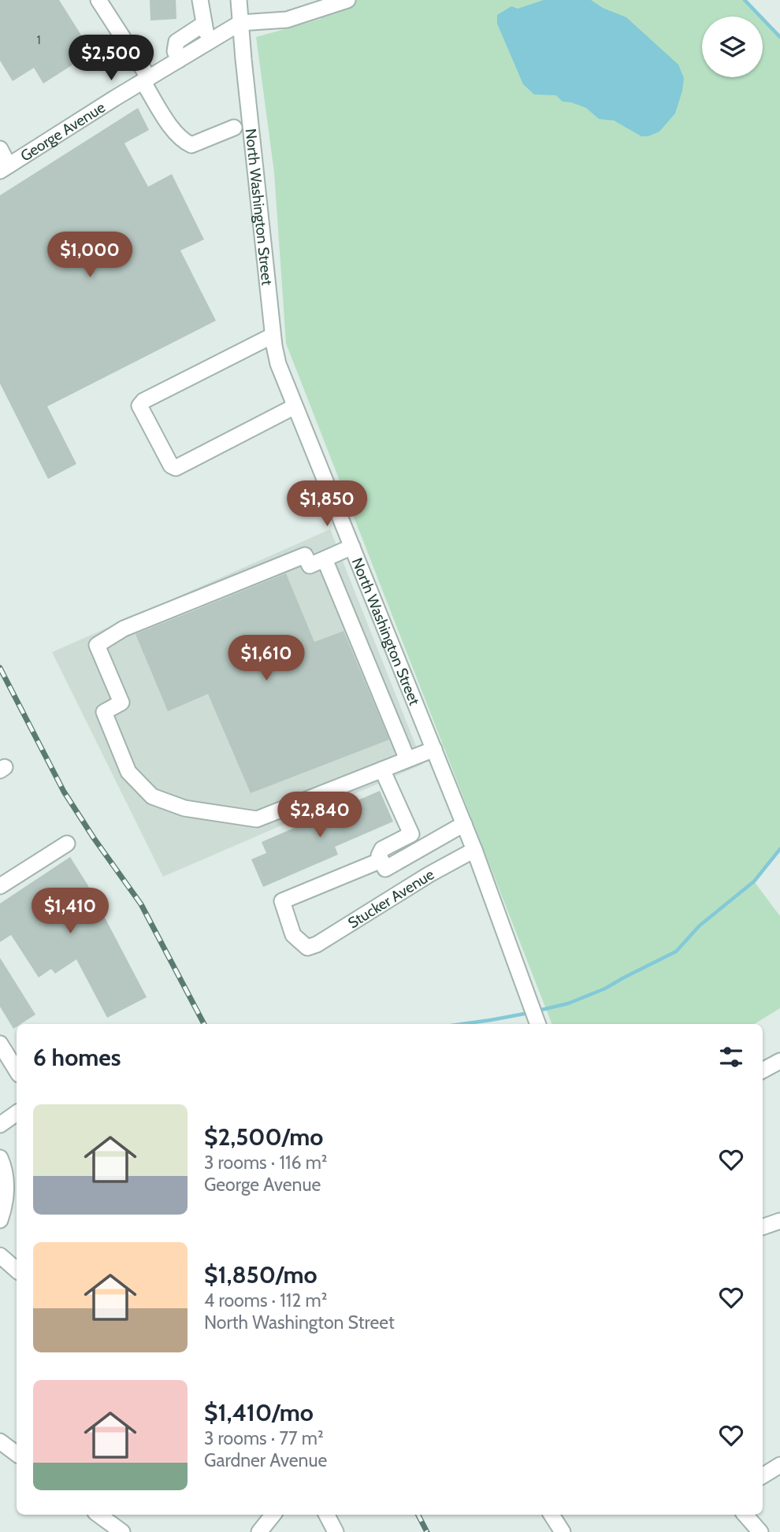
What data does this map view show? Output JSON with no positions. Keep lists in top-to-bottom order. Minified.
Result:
{"streets":{"street":["George Avenue","North Washington Street","Stucker Avenue"]},"crossings":[["George Avenue","North Washington Street"],["North Washington Street","Stucker Avenue"]],"house_numbers":["1"],"page":{"price":["$2,500","$1,000","$1,850","$1,610","$2,840","$1,410"],"heading":"6 homes","list":[{"name":"$2,500/mo","note":"3 rooms · 116 m² · George Avenue"},{"name":"$1,850/mo","note":"4 rooms · 112 m² · North Washington Street"},{"name":"$1,410/mo","note":"3 rooms · 77 m² · Gardner Avenue"}]}}
